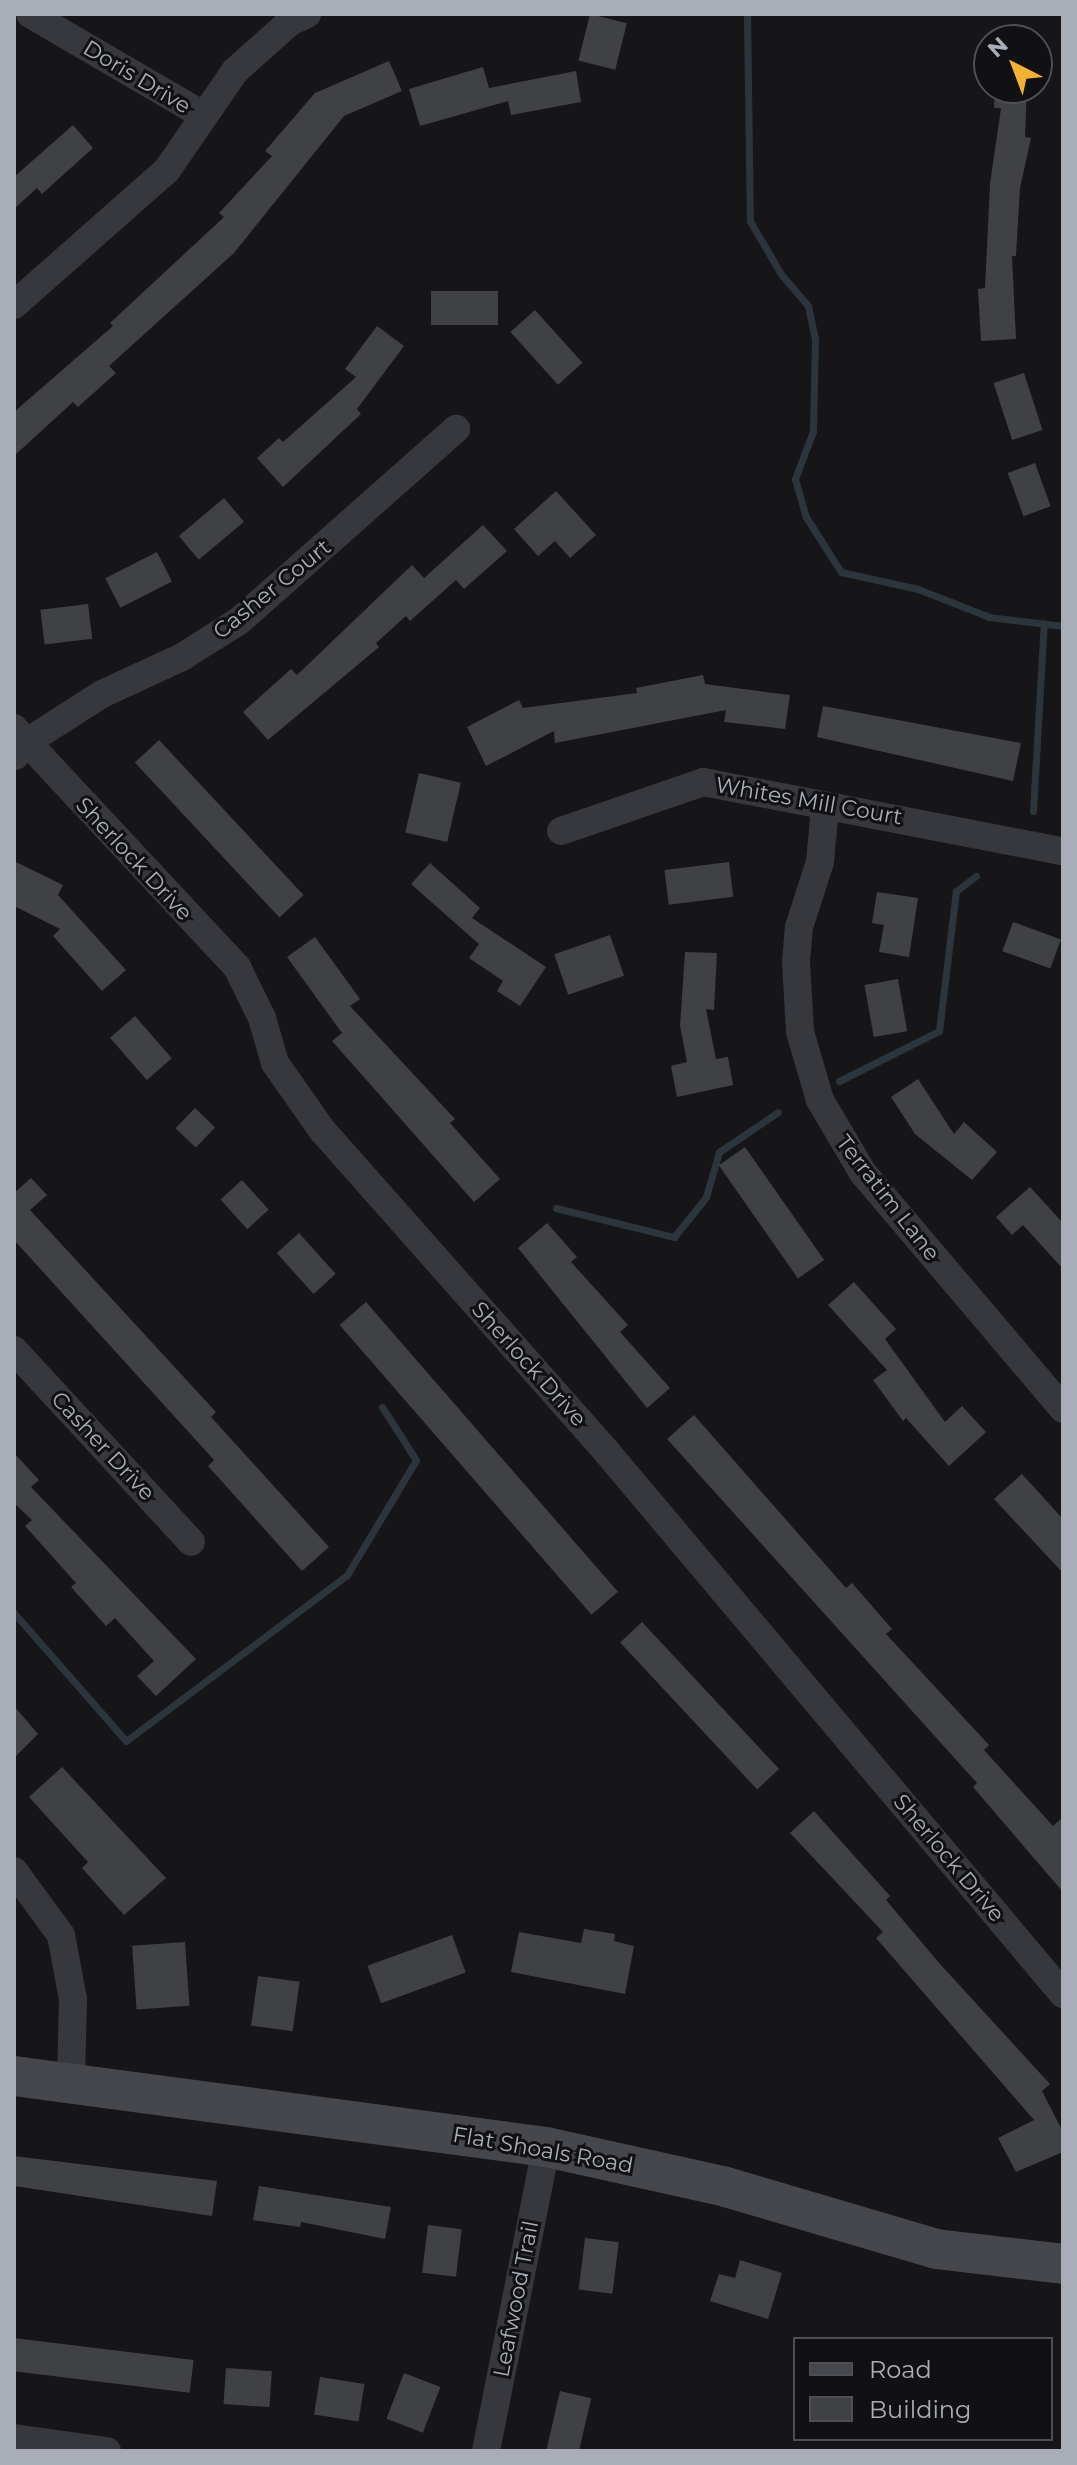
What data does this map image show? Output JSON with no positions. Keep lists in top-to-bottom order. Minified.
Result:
{"streets":{"main road":["Flat Shoals Road"],"street":["Doris Drive","Casher Court","Whites Mill Court","Sherlock Drive","Terratim Lane","Casher Drive","Leafwood Trail"]},"crossings":[["Casher Court","Sherlock Drive"],["Whites Mill Court","Terratim Lane"],["Flat Shoals Road","Leafwood Trail"]],"legend":["Road","Building"],"north":"top left"}
